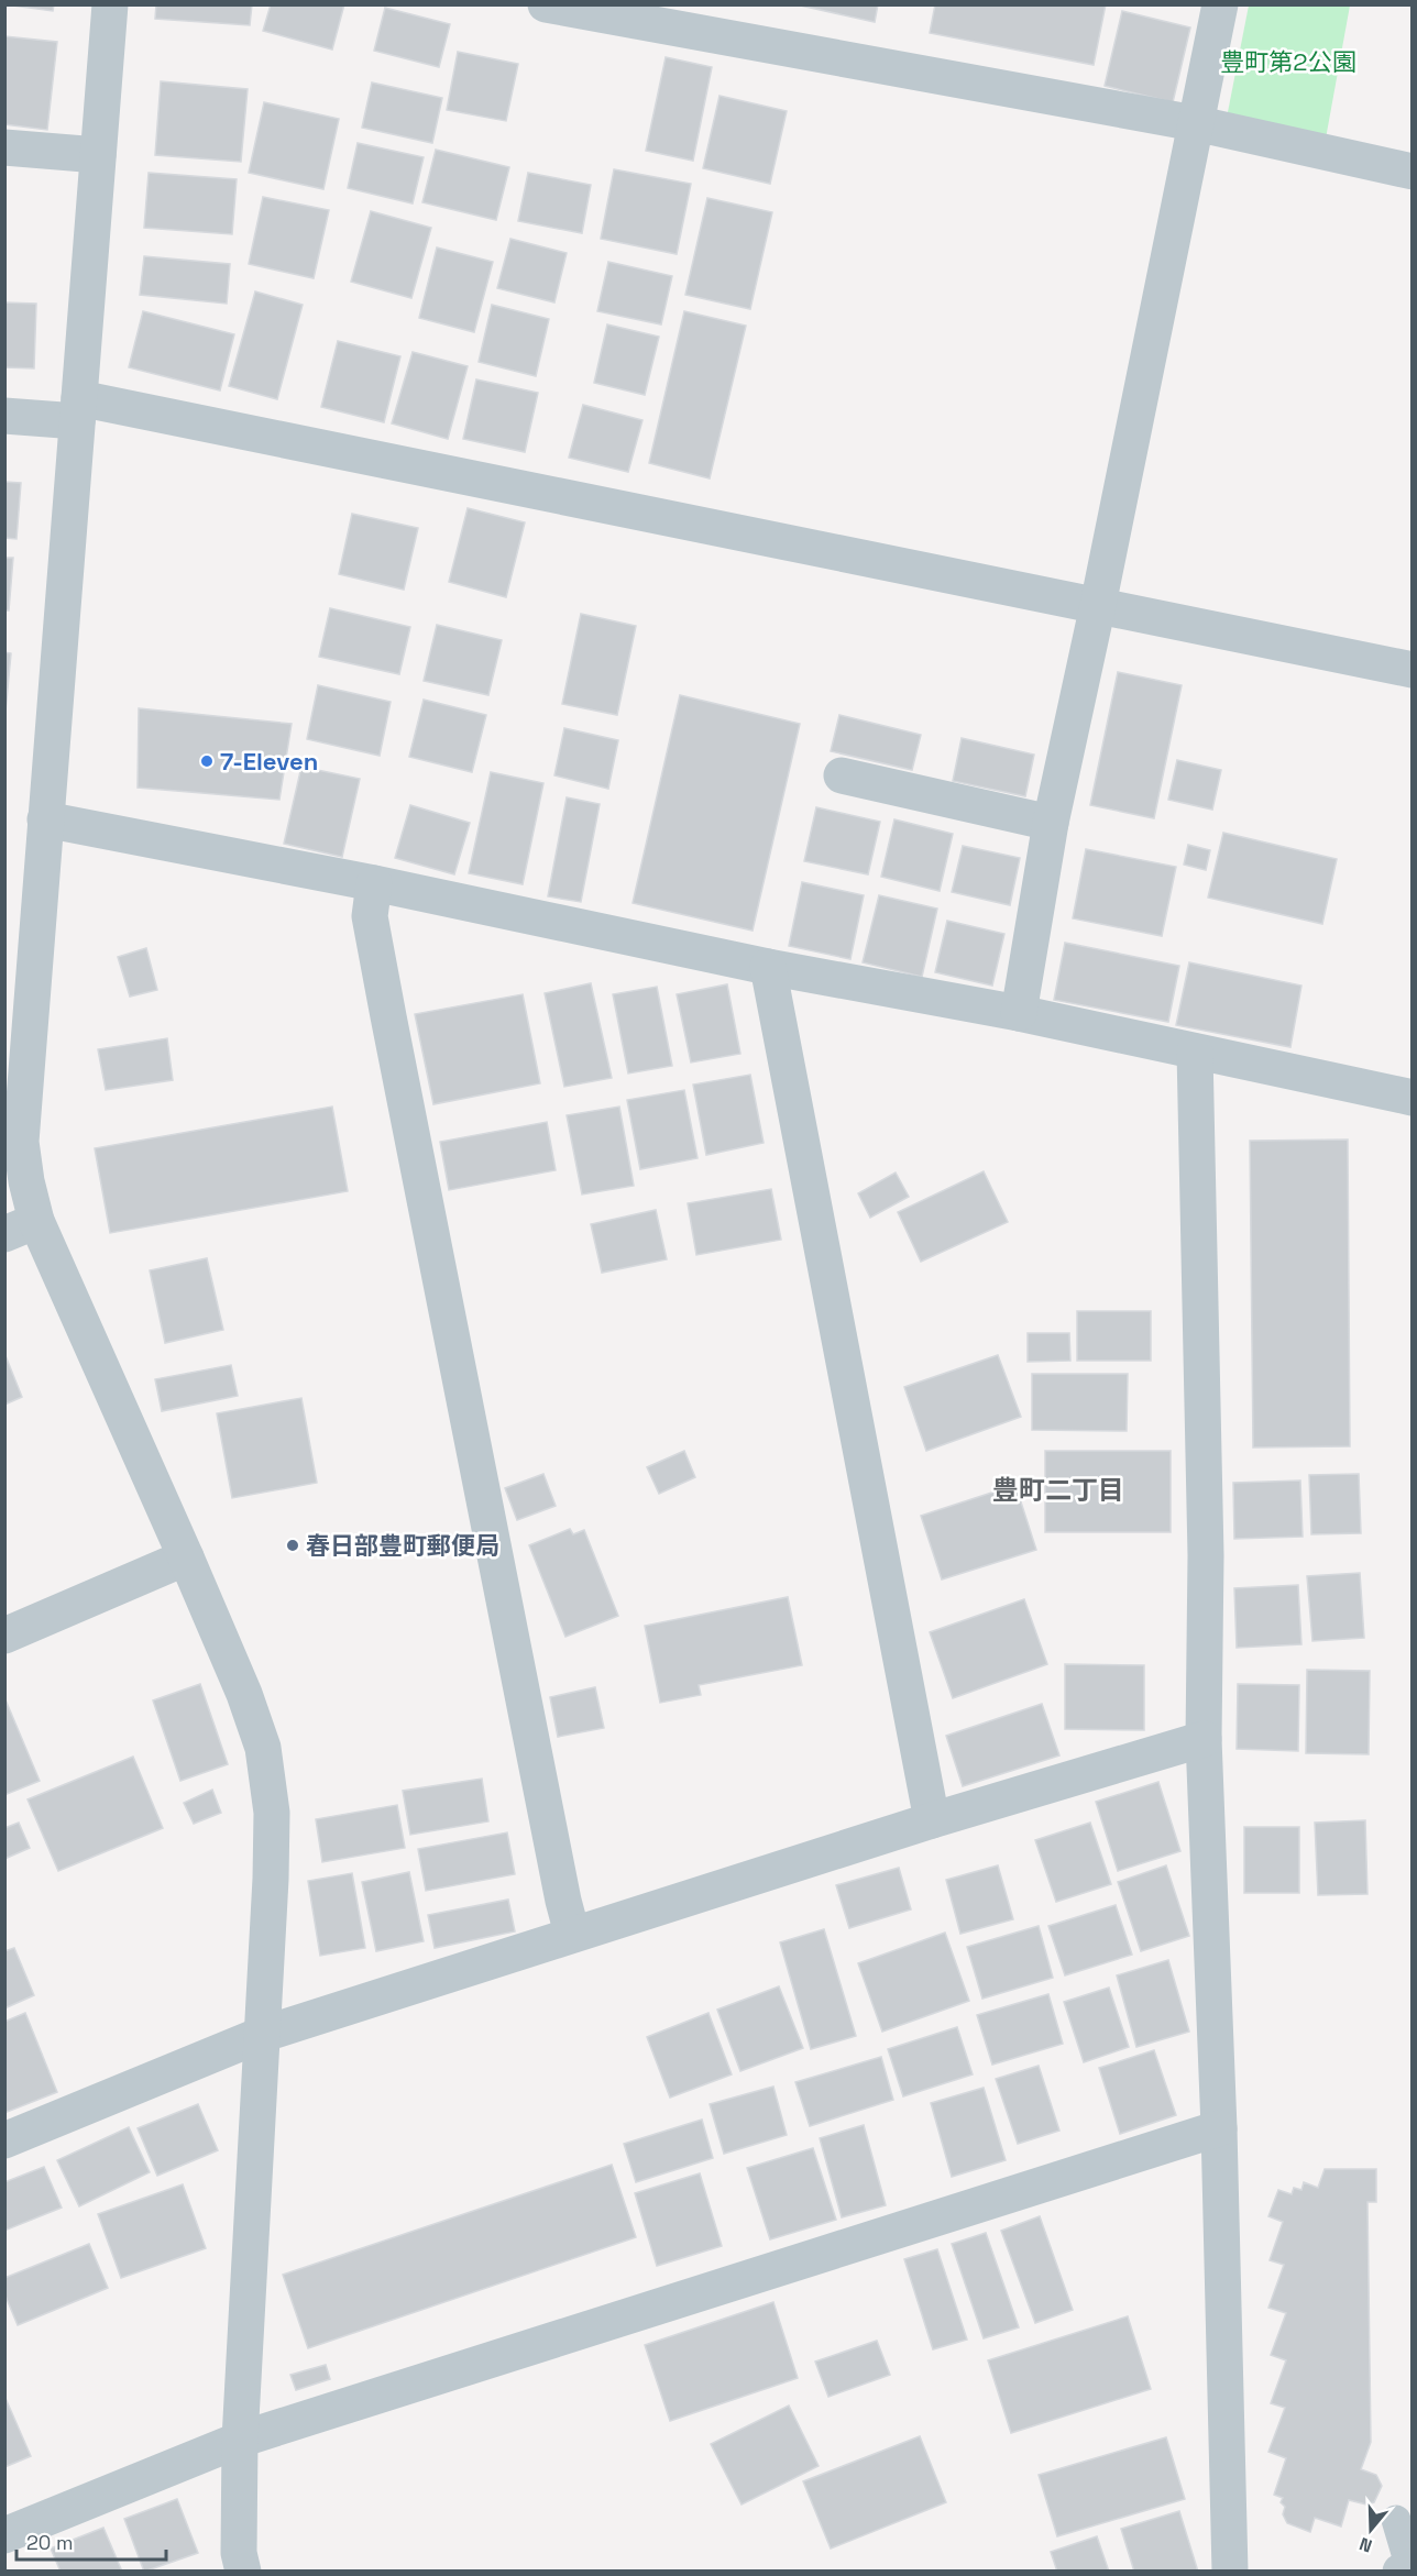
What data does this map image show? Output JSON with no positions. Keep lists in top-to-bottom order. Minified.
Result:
{"districts":["豊町二丁目"],"parks":["豊町第2公園"],"places":["7-Eleven","春日部豊町郵便局"],"scale_bar":"20 m","north":"bottom"}
